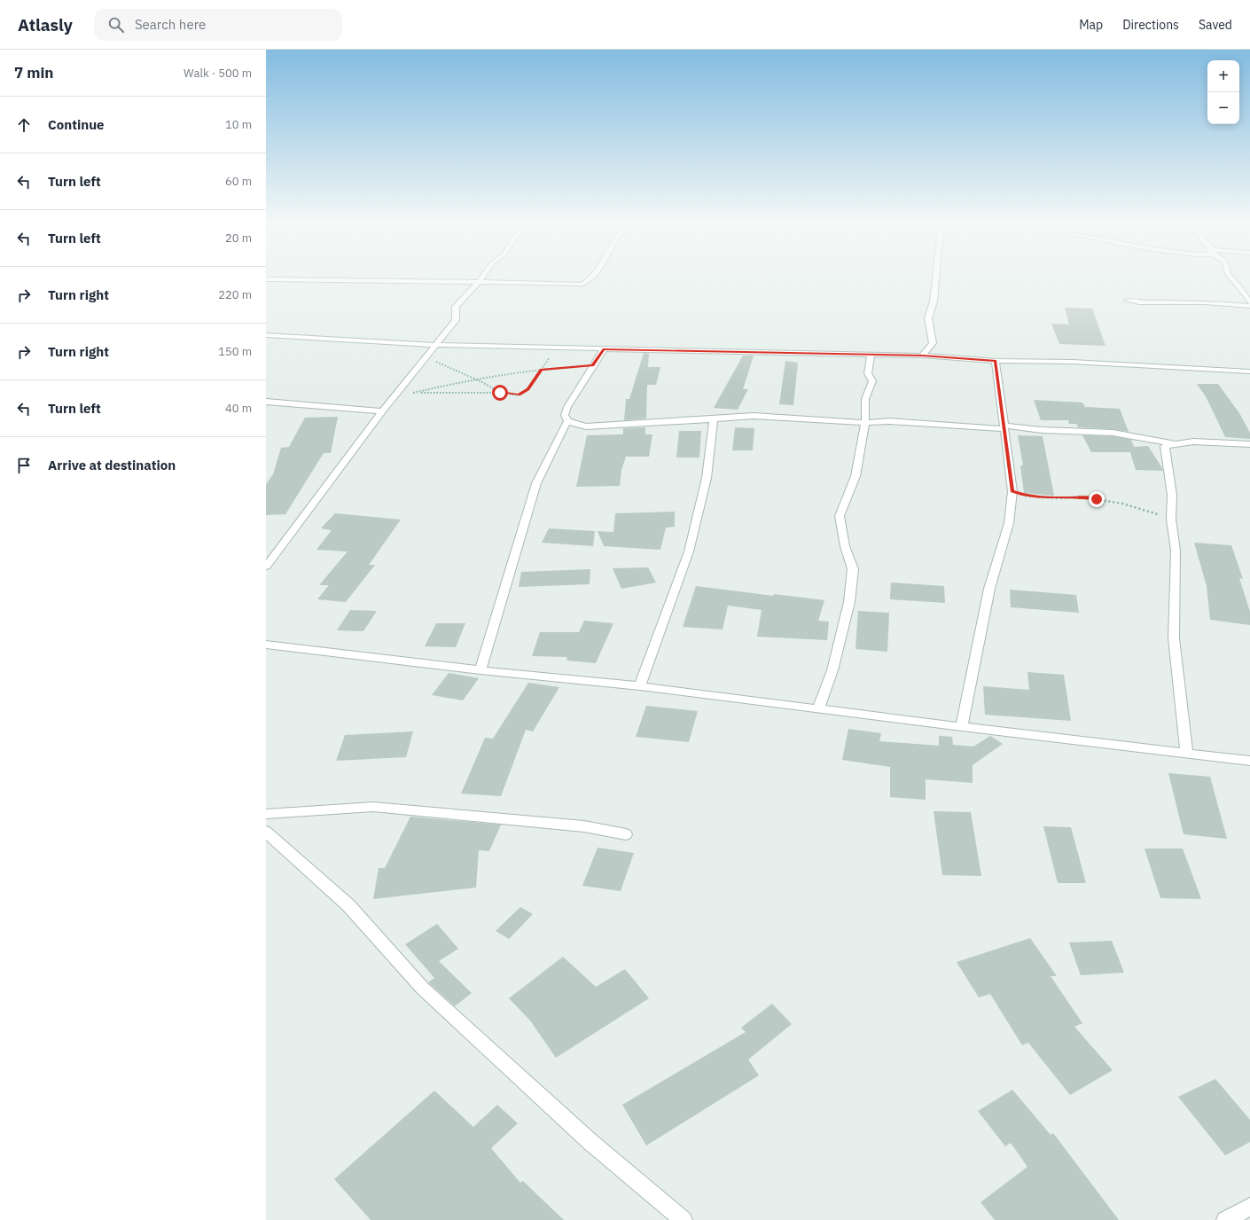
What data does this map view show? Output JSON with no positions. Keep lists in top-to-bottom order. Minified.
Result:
{"page":{"header":"Atlasly","search":"Search here","nav":["Map","Directions","Saved"],"heading":["7 min","Walk · 500 m"],"map_buttons":["+","−"],"list":[["Continue","10 m"],["Turn left","60 m"],["Turn left","20 m"],["Turn right","220 m"],["Turn right","150 m"],["Turn left","40 m"],"Arrive at destination"]}}
